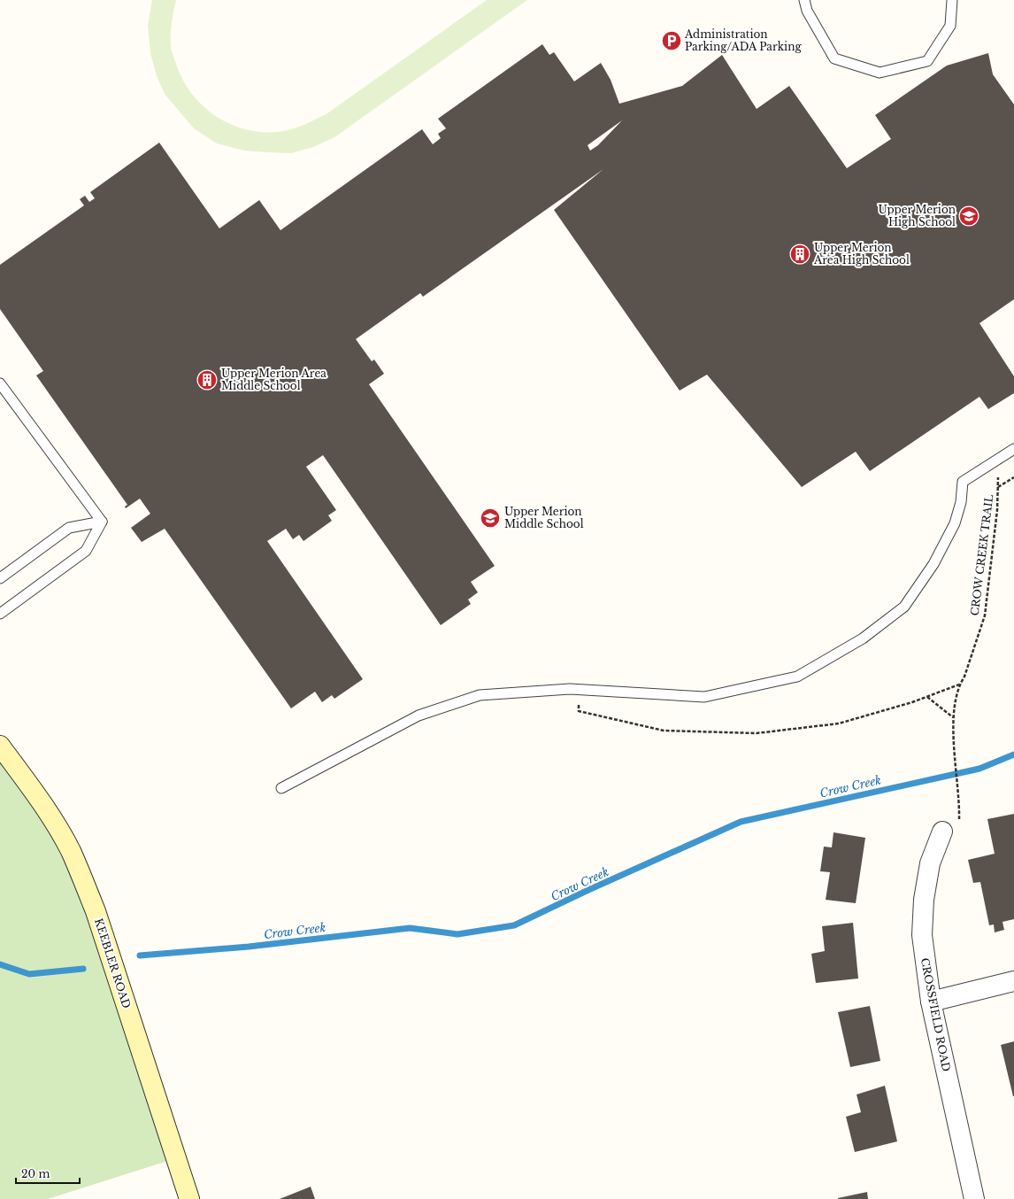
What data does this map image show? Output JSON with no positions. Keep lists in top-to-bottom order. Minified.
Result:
{"streets":{"street":["KEEBLER ROAD","CROSSFIELD ROAD"],"path":["CROW CREEK TRAIL"]},"water":["Crow Creek"],"places":{"parking":["Administration Parking/ADA Parking"],"school or university":["Upper Merion High School","Upper Merion Middle School"],"building":["Upper Merion Area High School","Upper Merion Area Middle School"]},"scale_bar":"20 m"}
